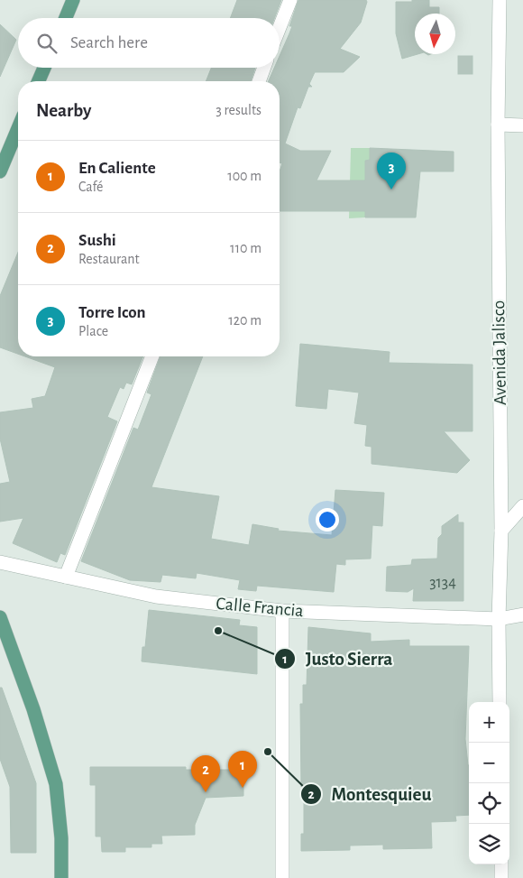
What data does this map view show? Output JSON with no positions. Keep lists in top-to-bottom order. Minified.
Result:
{"streets":{"street":["Avenida Jalisco","Calle Francia"]},"crossings":[["Avenida Jalisco","Calle Francia"]],"places":["Justo Sierra","Montesquieu"],"house_numbers":["3134"],"north":"bottom","page":{"search":"Search here","heading":["Nearby","3 results"],"list":[{"mark":"1","name":"En Caliente","note":"Café","value":"100 m"},{"mark":"2","name":"Sushi","note":"Restaurant","value":"110 m"},{"mark":"3","name":"Torre Icon","note":"Place","value":"120 m"}],"pins":["3","1","2"],"map_buttons":["+","−"]}}
